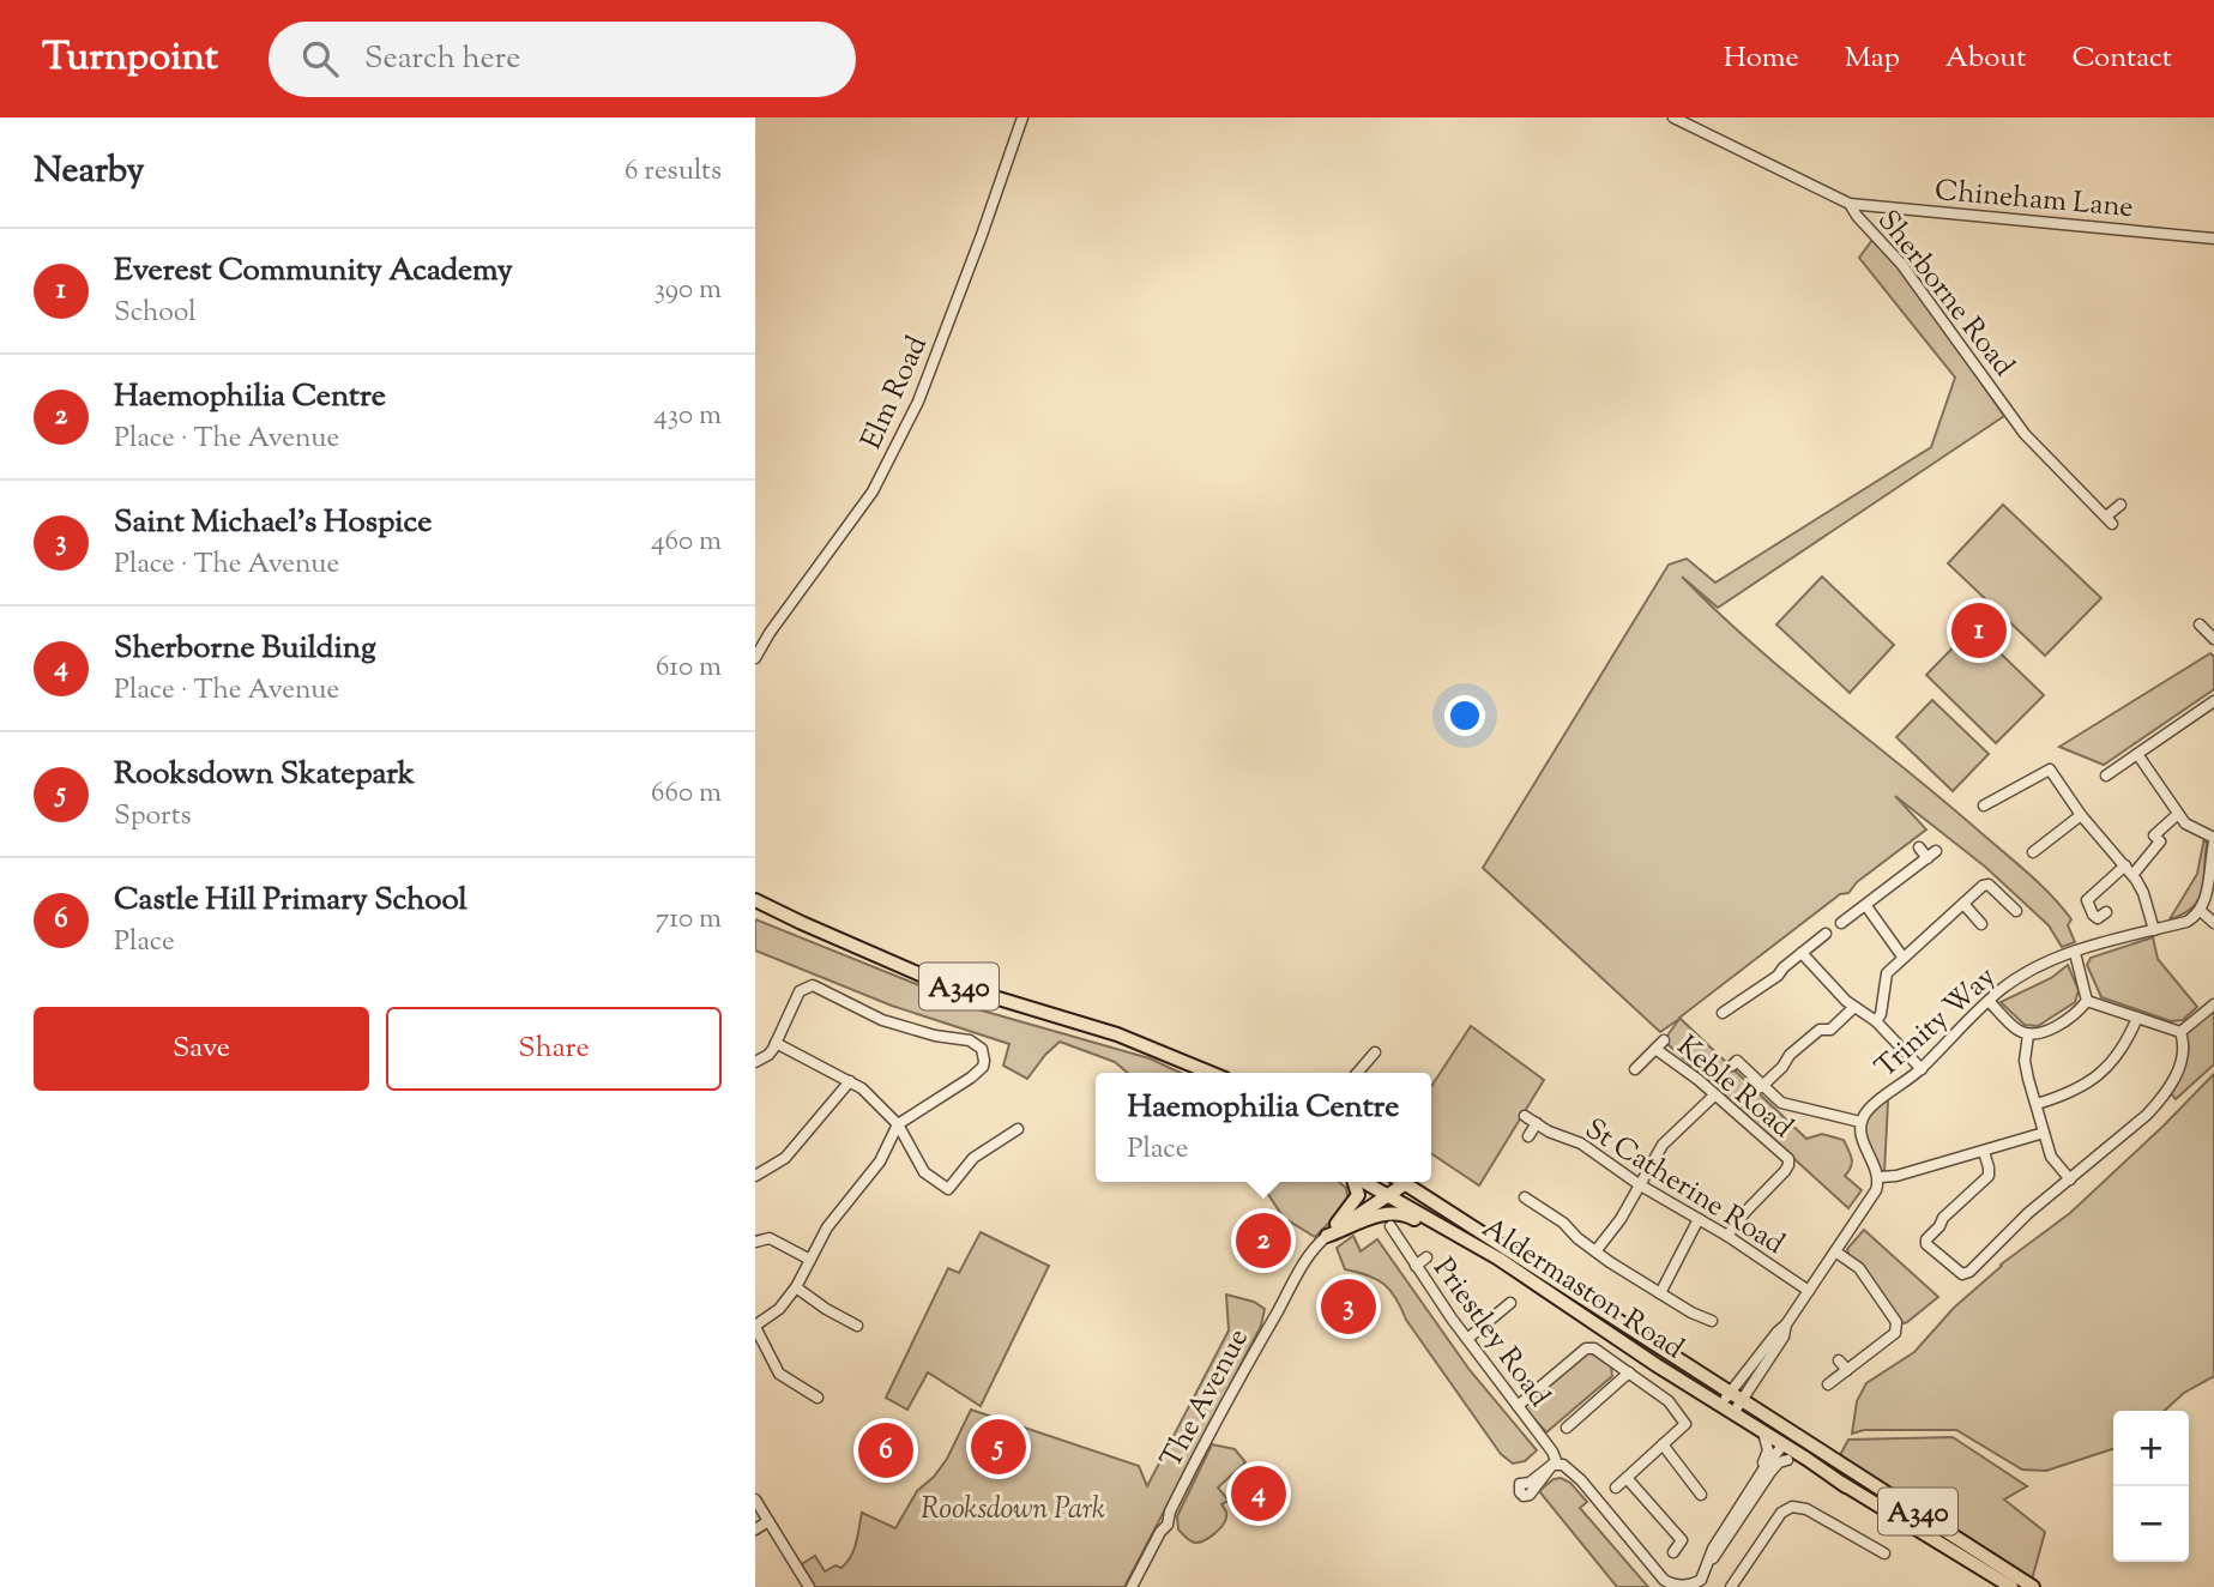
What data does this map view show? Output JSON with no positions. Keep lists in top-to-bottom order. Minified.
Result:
{"streets":{"main road":["A340","Aldermaston Road"],"street":["Chineham Lane","Sherborne Road","Elm Road","Trinity Way","Keble Road","St Catherine Road","Priestley Road","The Avenue"]},"crossings":[["Chineham Lane","Sherborne Road"],["A340","Aldermaston Road"],["A340","Priestley Road"],["Keble Road","St Catherine Road"],["Aldermaston Road","Priestley Road"]],"parks":["Rooksdown Park"],"page":{"header":"Turnpoint","search":"Search here","nav":["Home","Map","About","Contact"],"heading":["Nearby","6 results"],"list":[{"mark":"1","name":"Everest Community Academy","note":"School","value":"390 m"},{"mark":"2","name":"Haemophilia Centre","note":"Place · The Avenue","value":"430 m"},{"mark":"3","name":"Saint Michael's Hospice","note":"Place · The Avenue","value":"460 m"},{"mark":"4","name":"Sherborne Building","note":"Place · The Avenue","value":"610 m"},{"mark":"5","name":"Rooksdown Skatepark","note":"Sports","value":"660 m"},{"mark":"6","name":"Castle Hill Primary School","note":"Place","value":"710 m"}],"pins":["1","2","3","5","6","4"],"buttons":["Save","Share"],"popup":["Haemophilia Centre","Place"],"map_buttons":["+","−"]}}
